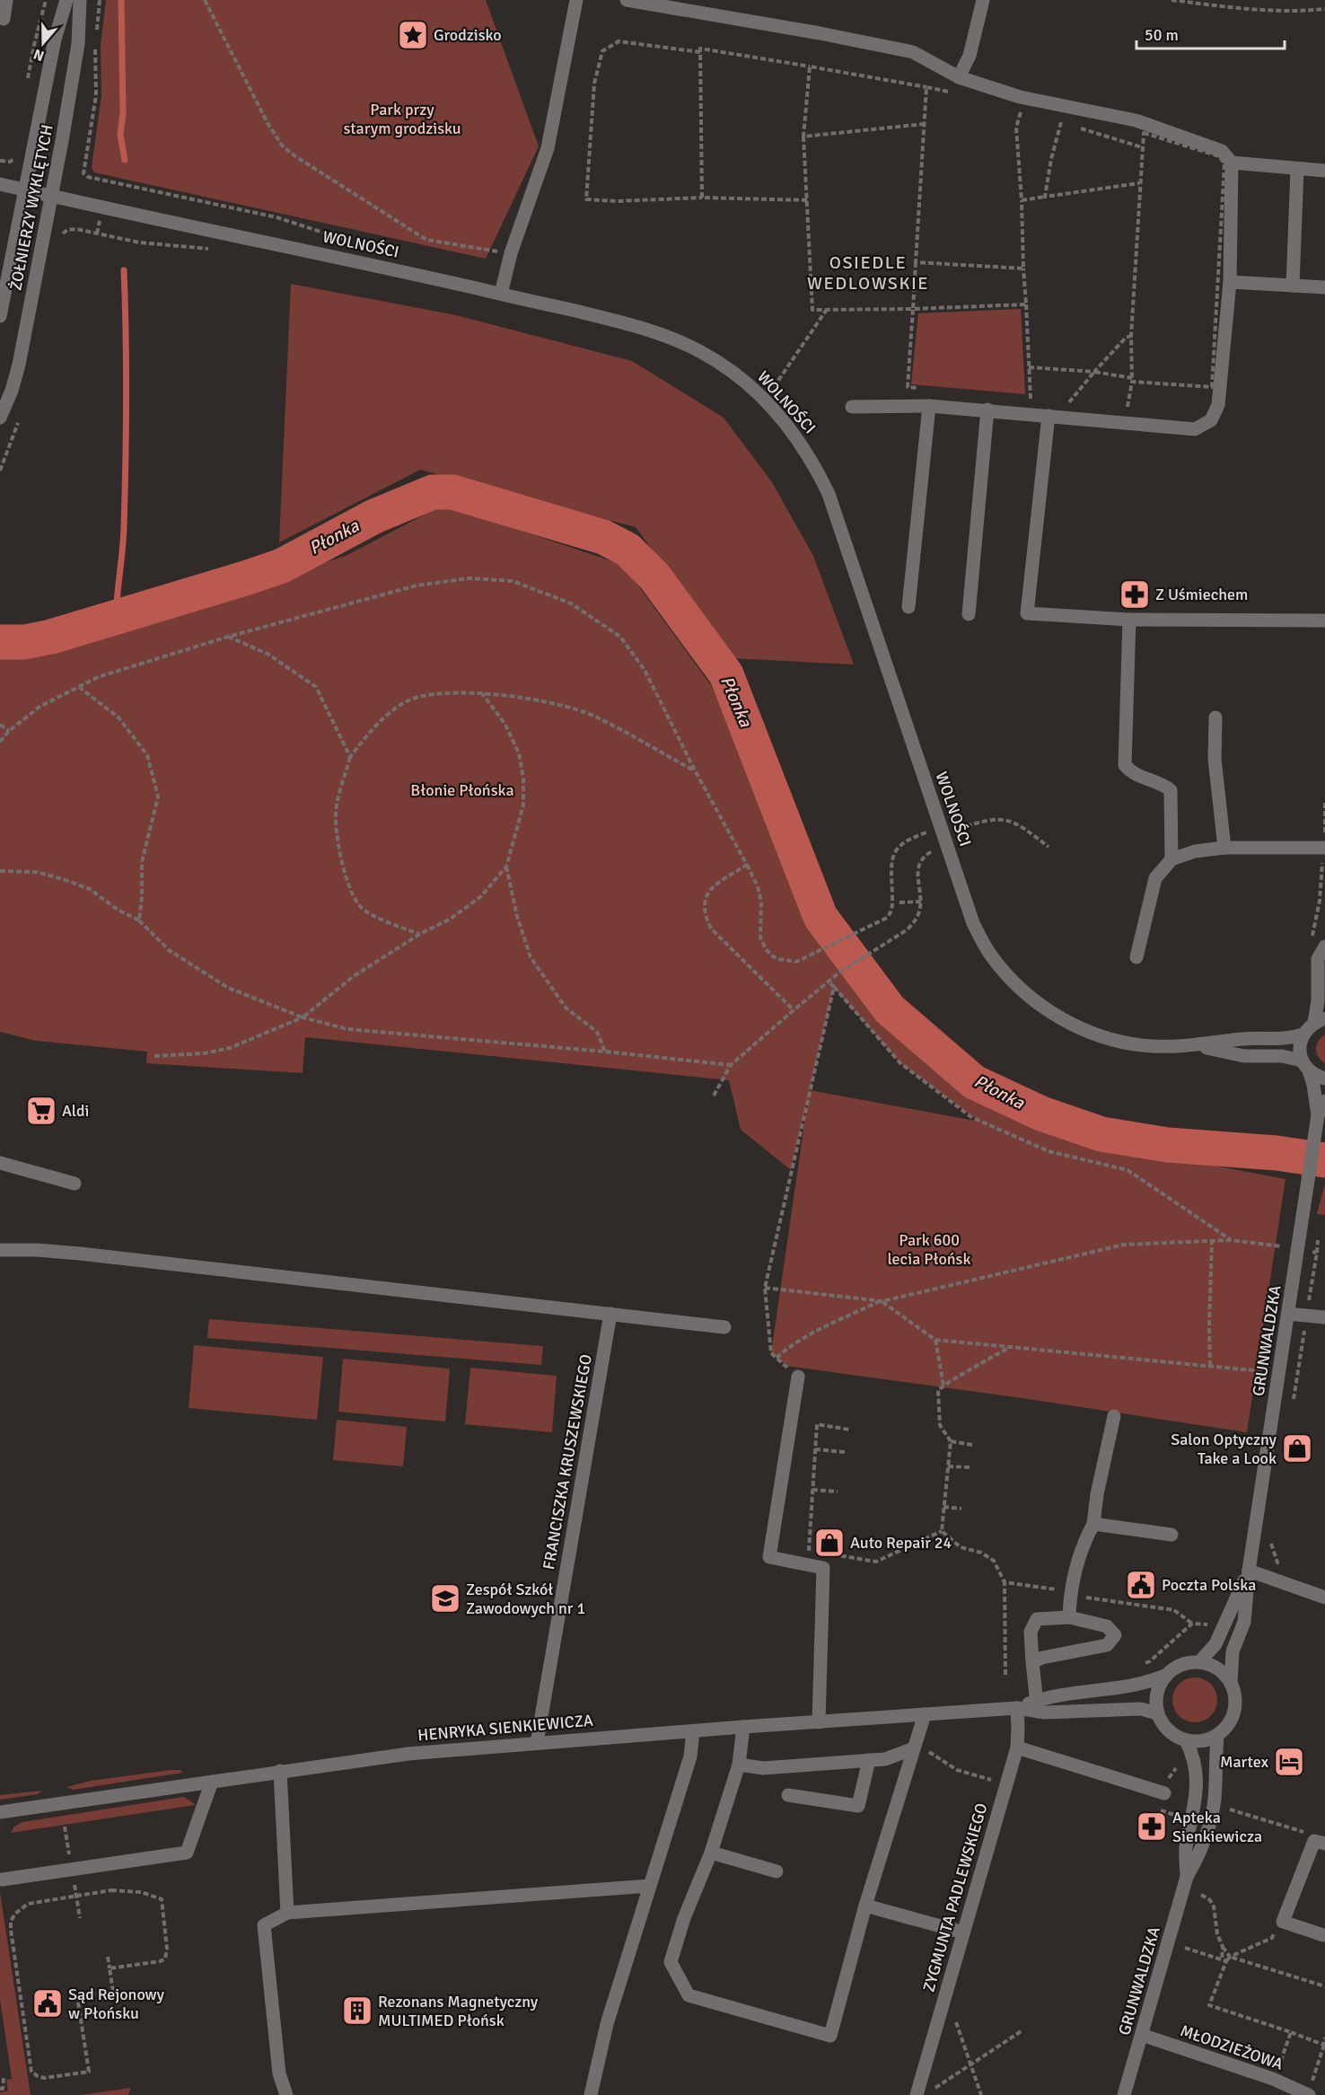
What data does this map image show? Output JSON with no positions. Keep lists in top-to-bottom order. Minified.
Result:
{"streets":{"street":["ŻOŁNIERZY WYKLĘTYCH","WOLNOŚCI","GRUNWALDZKA","FRANCISZKA KRUSZEWSKIEGO","HENRYKA SIENKIEWICZA","ZYGMUNTA PADLEWSKIEGO","MŁODZIEŻOWA"]},"crossings":[["ŻOŁNIERZY WYKLĘTYCH","WOLNOŚCI"],["WOLNOŚCI","GRUNWALDZKA"],["GRUNWALDZKA","HENRYKA SIENKIEWICZA"],["GRUNWALDZKA","MŁODZIEŻOWA"],["FRANCISZKA KRUSZEWSKIEGO","HENRYKA SIENKIEWICZA"],["HENRYKA SIENKIEWICZA","ZYGMUNTA PADLEWSKIEGO"]],"districts":["OSIEDLE WEDLOWSKIE"],"water":["Płonka"],"parks":["Park przy starym grodzisku","Błonie Płońska","Park 600 lecia Płońsk"],"places":{"place":["Grodzisko"],"pharmacy":["Z Uśmiechem","Apteka Sienkiewicza"],"supermarket":["Aldi"],"shop":["Salon Optyczny Take a Look","Auto Repair 24"],"public building":["Poczta Polska","Sąd Rejonowy w Płońsku"],"school or university":["Zespół Szkół Zawodowych nr 1"],"hotel":["Martex"],"building":["Rezonans Magnetyczny MULTIMED Płońsk"]},"scale_bar":"50 m","north":"bottom"}
